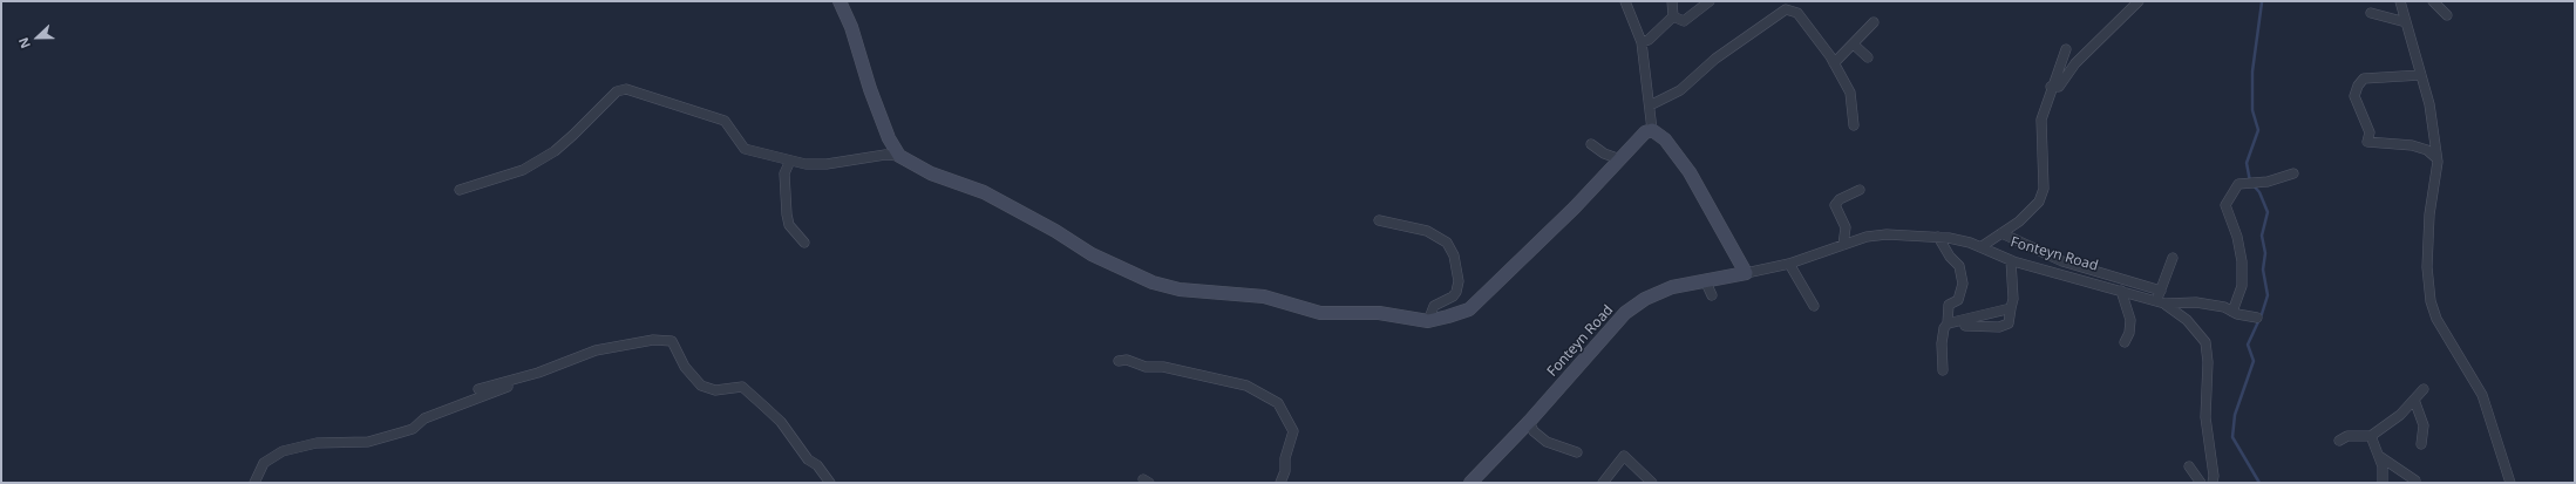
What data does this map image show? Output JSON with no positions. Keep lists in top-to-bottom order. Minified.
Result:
{"streets":{"street":["Fonteyn Road"]},"north":"left"}
